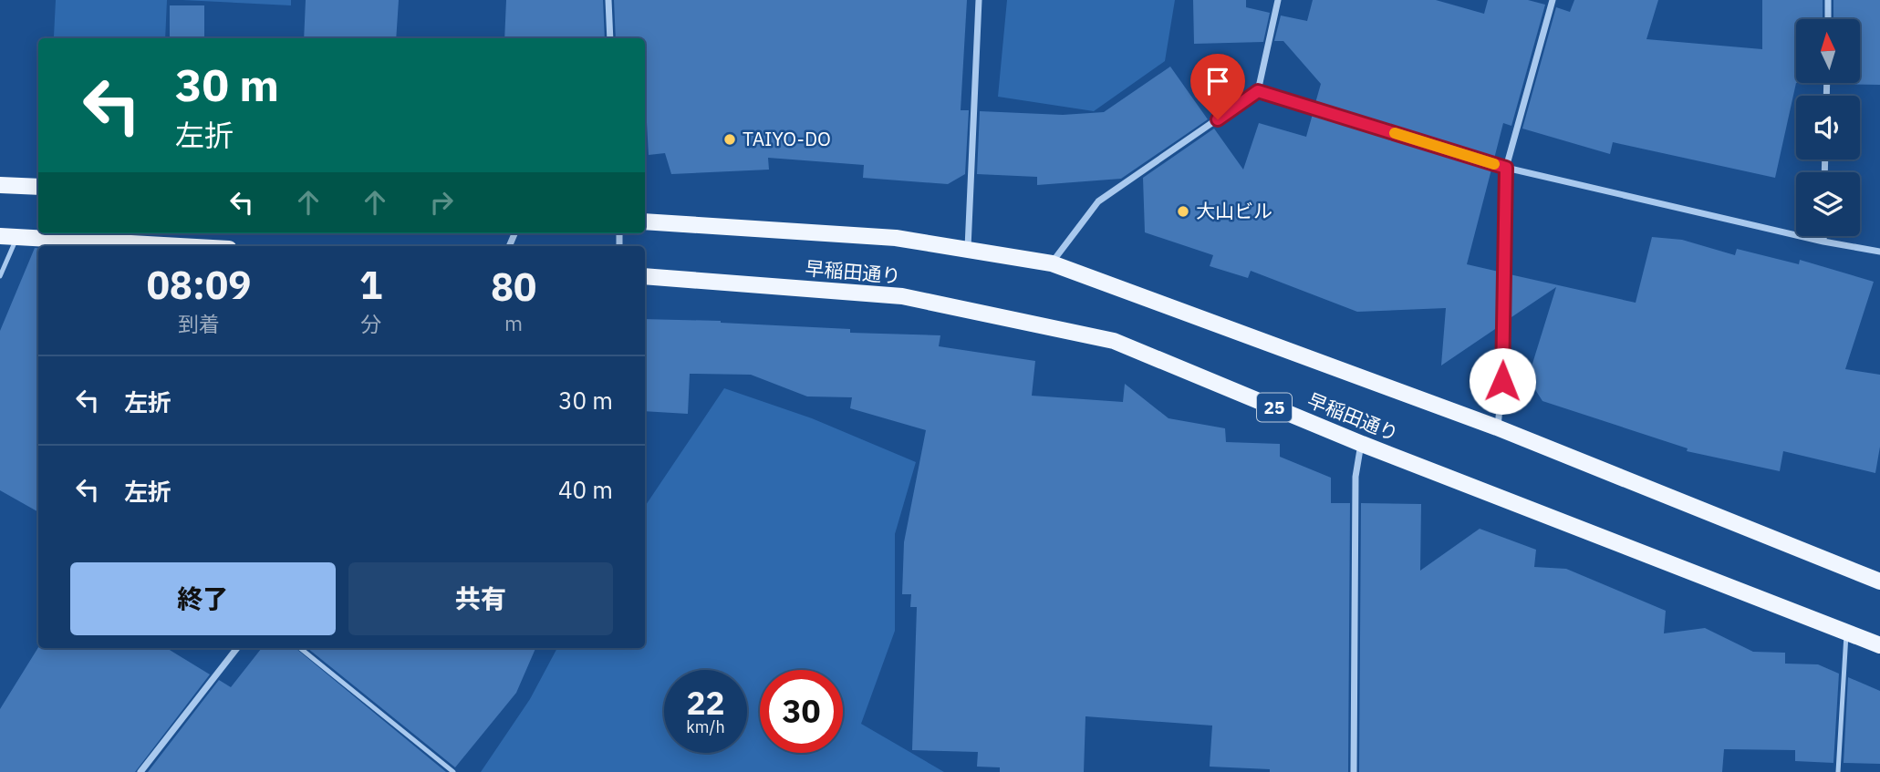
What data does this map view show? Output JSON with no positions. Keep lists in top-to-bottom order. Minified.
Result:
{"streets":{"main road":["早稲田通り","25"]},"places":["TAIYO-DO","大山ビル"],"north":"top","page":{"turn":["30 m","左折"],"eta":["08:09","到着","1","分","80","m"],"list":[{"name":"左折","value":"30 m"},{"name":"左折","value":"40 m"}],"buttons":["終了","共有"],"speed":"22 km/h","limit":"30"}}
